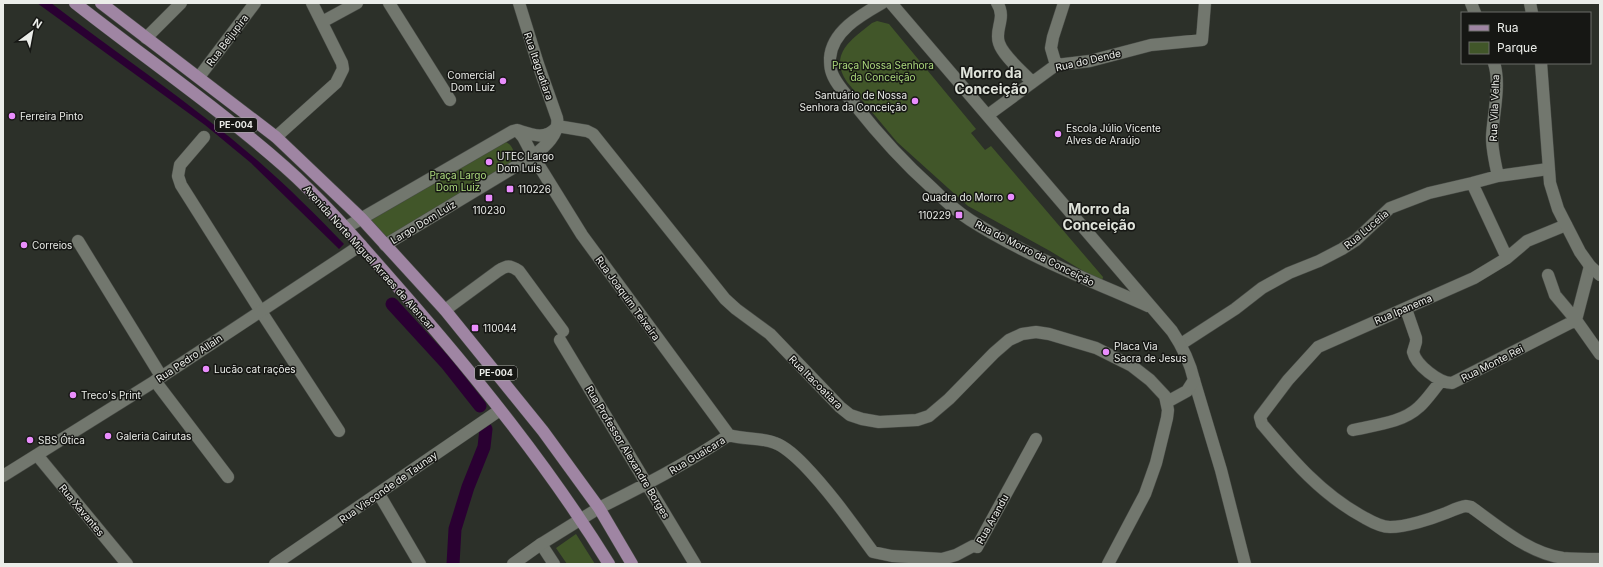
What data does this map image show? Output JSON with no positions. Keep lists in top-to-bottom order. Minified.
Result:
{"streets":{"main road":["PE-004","Avenida Norte Miguel Arraes de Alencar"],"street":["Rua Beijupira","Rua do Dende","Rua Itaguatiara","Rua Vila Velha","Largo Dom Luiz","Rua Lucelia","Rua do Morro da Conceição","Rua Joaquim Teixeira","Rua Ipanema","Rua Pedro Allain","Rua Monte Rei","Rua Itacoatiara","Rua Professor Alexandre Borges","Rua Guaicara","Rua Visconde de Taunay","Rua Xavantes","Rua Arandu"]},"crossings":[["Rua Beijupira","Avenida Norte Miguel Arraes de Alencar"],["Rua do Dende","Rua do Morro da Conceição"],["Rua Itaguatiara","Largo Dom Luiz"],["Rua Itaguatiara","Rua Itacoatiara"],["Rua Vila Velha","Rua Lucelia"],["Largo Dom Luiz","Avenida Norte Miguel Arraes de Alencar"],["Largo Dom Luiz","Rua Joaquim Teixeira"],["Largo Dom Luiz","Rua Itacoatiara"],["Rua Lucelia","Rua do Morro da Conceição"],["Avenida Norte Miguel Arraes de Alencar","Rua Pedro Allain"],["Avenida Norte Miguel Arraes de Alencar","Rua Professor Alexandre Borges"],["Avenida Norte Miguel Arraes de Alencar","Rua Guaicara"],["Avenida Norte Miguel Arraes de Alencar","Rua Visconde de Taunay"],["Rua Joaquim Teixeira","Rua Guaicara"],["Rua Pedro Allain","Rua Xavantes"],["Rua Professor Alexandre Borges","Rua Guaicara"],["Rua Guaicara","Rua Arandu"]],"districts":["Morro da Conceição","Morro da Conceição"],"parks":["Praça Nossa Senhora da Conceição","Praça Largo Dom Luiz"],"places":{"other":["Comercial Dom Luiz","Santuário de Nossa Senhora da Conceição","Ferreira Pinto","Escola Júlio Vicente Alves de Araújo","UTEC Largo Dom Luís","Quadra do Morro","Correios","Placa Via Sacra de Jesus","Lucão cat rações","Treco's Print","Galeria Cairutas","SBS Ótica"],"transit":["110226","110230","110229","110044"]},"legend":["Rua","Parque"],"north":"top right"}
